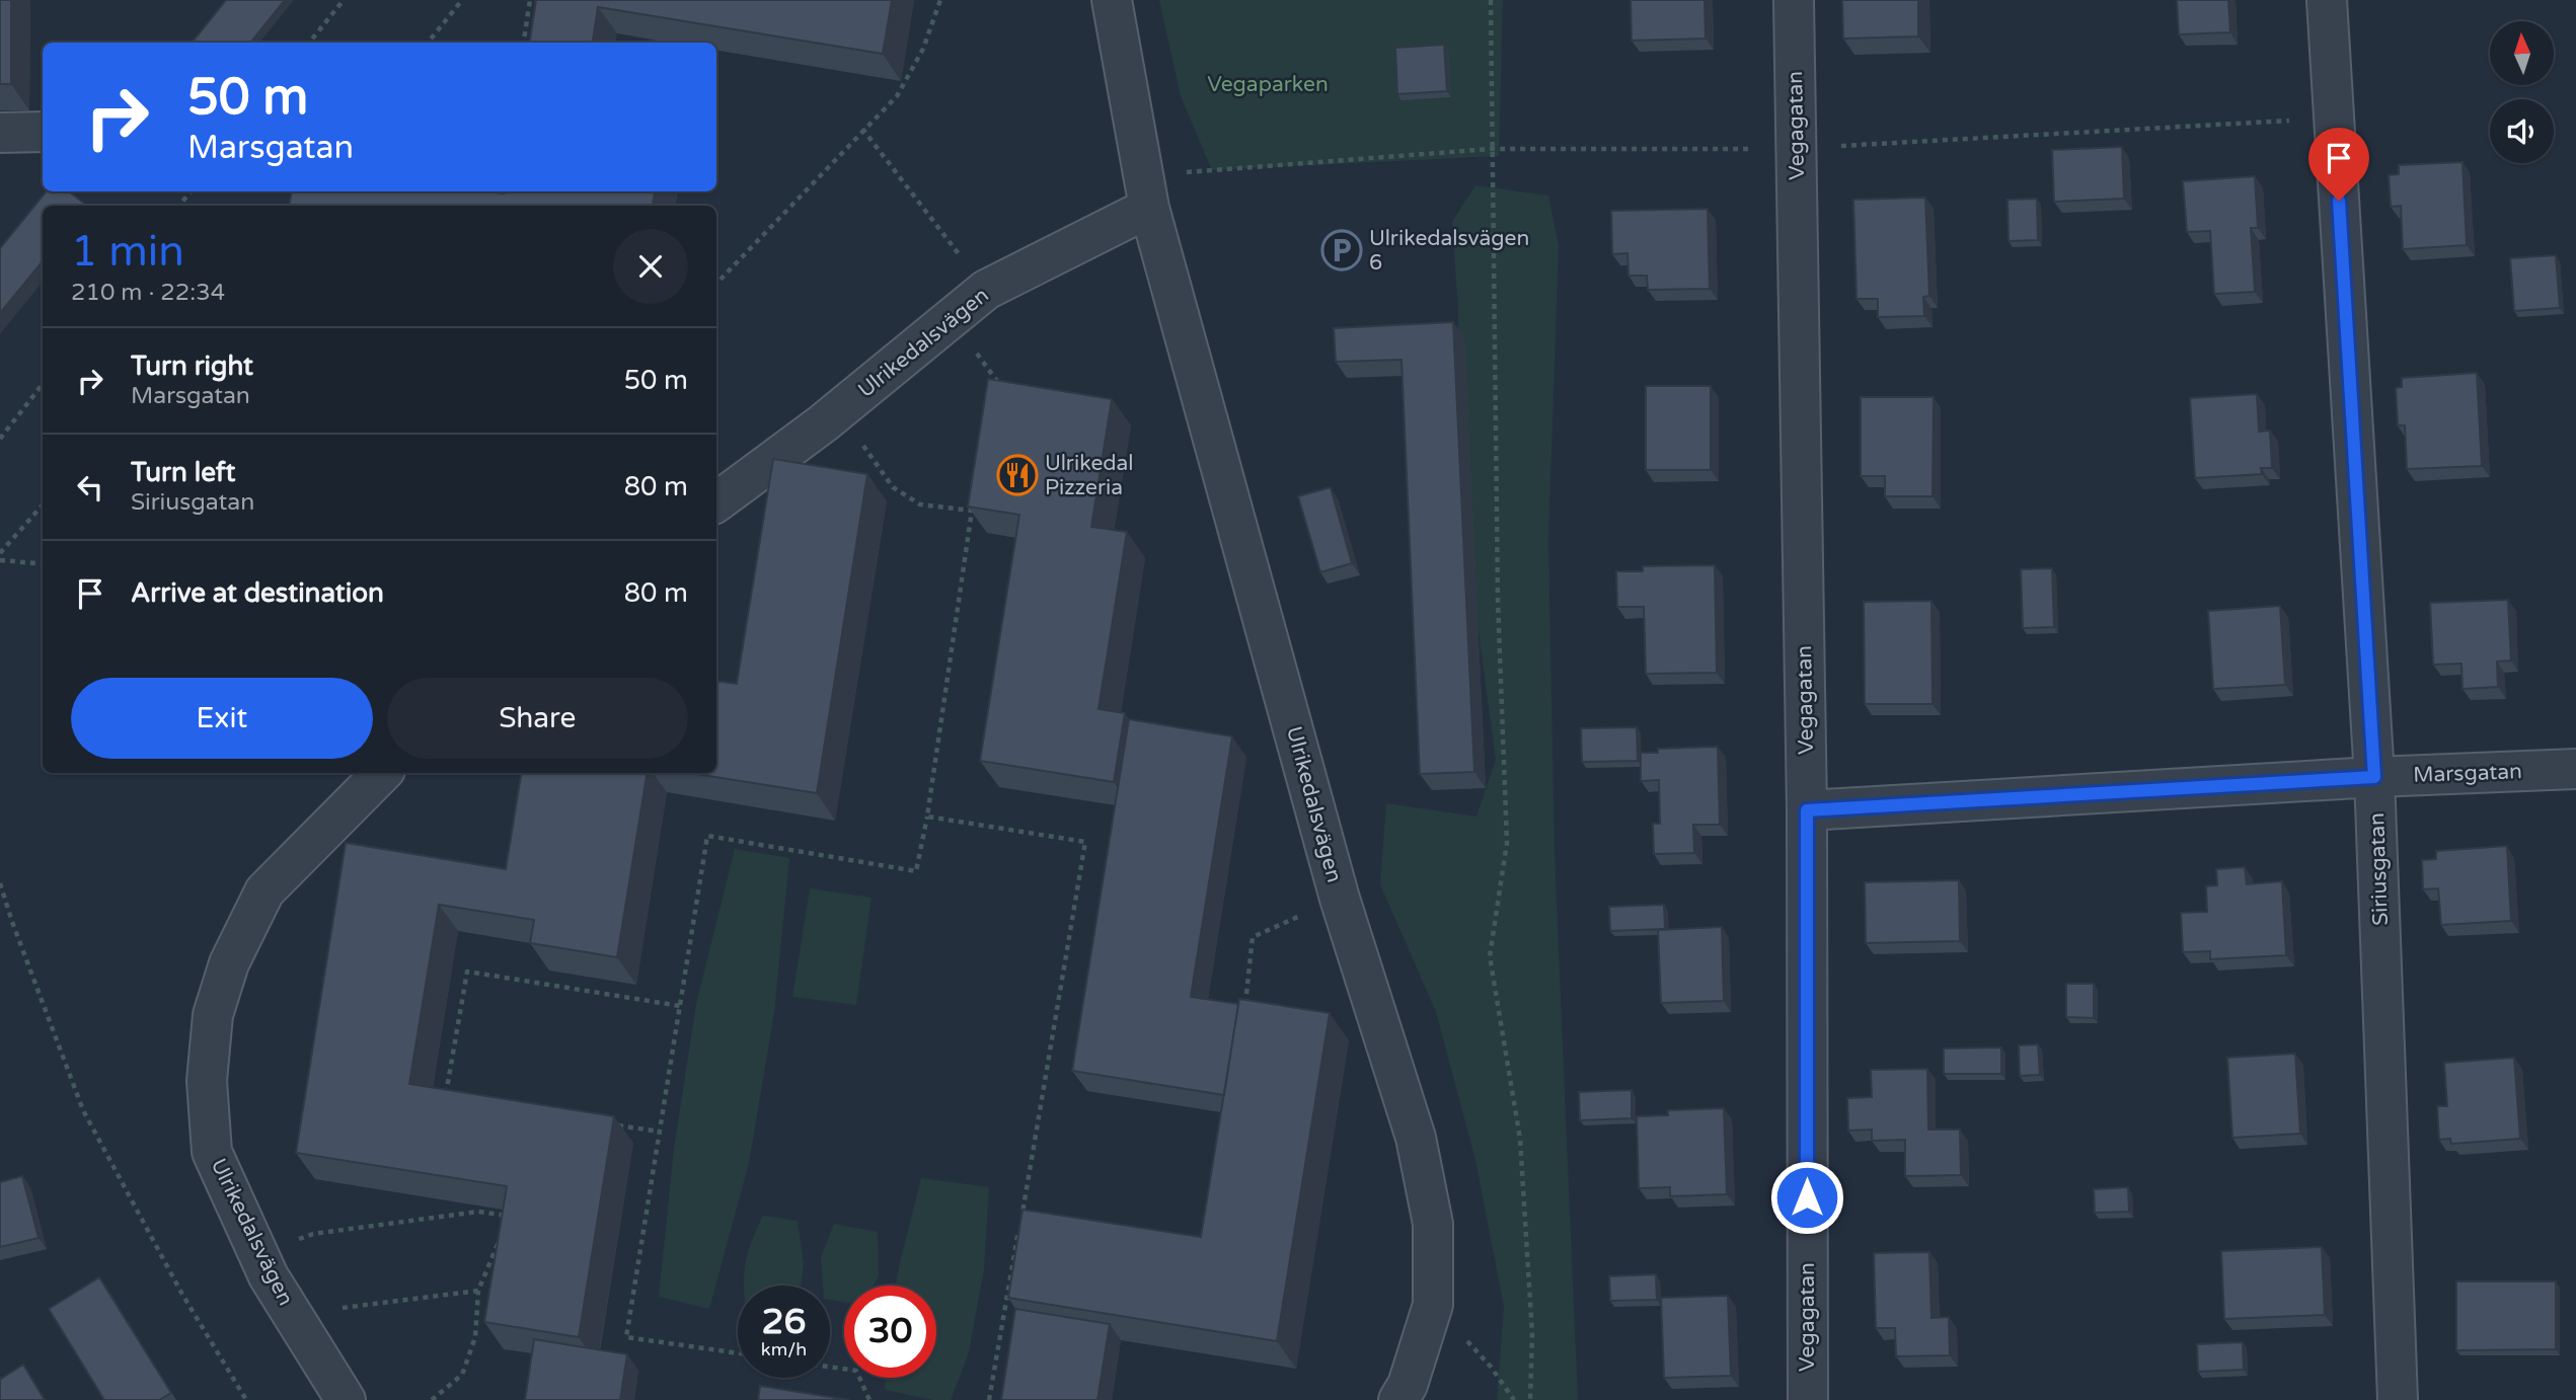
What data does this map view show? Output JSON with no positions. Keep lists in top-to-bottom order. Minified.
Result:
{"streets":{"street":["Vegagatan","Ulrikedalsvägen","Marsgatan","Siriusgatan"]},"crossings":[["Vegagatan","Marsgatan"],["Marsgatan","Siriusgatan"]],"parks":["Vegaparken"],"places":{"parking":["Ulrikedalsvägen 6"],"restaurant":["Ulrikedal Pizzeria"]},"north":"top","page":{"turn":["50 m","Marsgatan"],"heading":["1 min","210 m · 22:34"],"list":[{"name":"Turn right","note":"Marsgatan","value":"50 m"},{"name":"Turn left","note":"Siriusgatan","value":"80 m"},{"name":"Arrive at destination","value":"80 m"}],"buttons":["Exit","Share"],"speed":"26 km/h","limit":"30"}}
